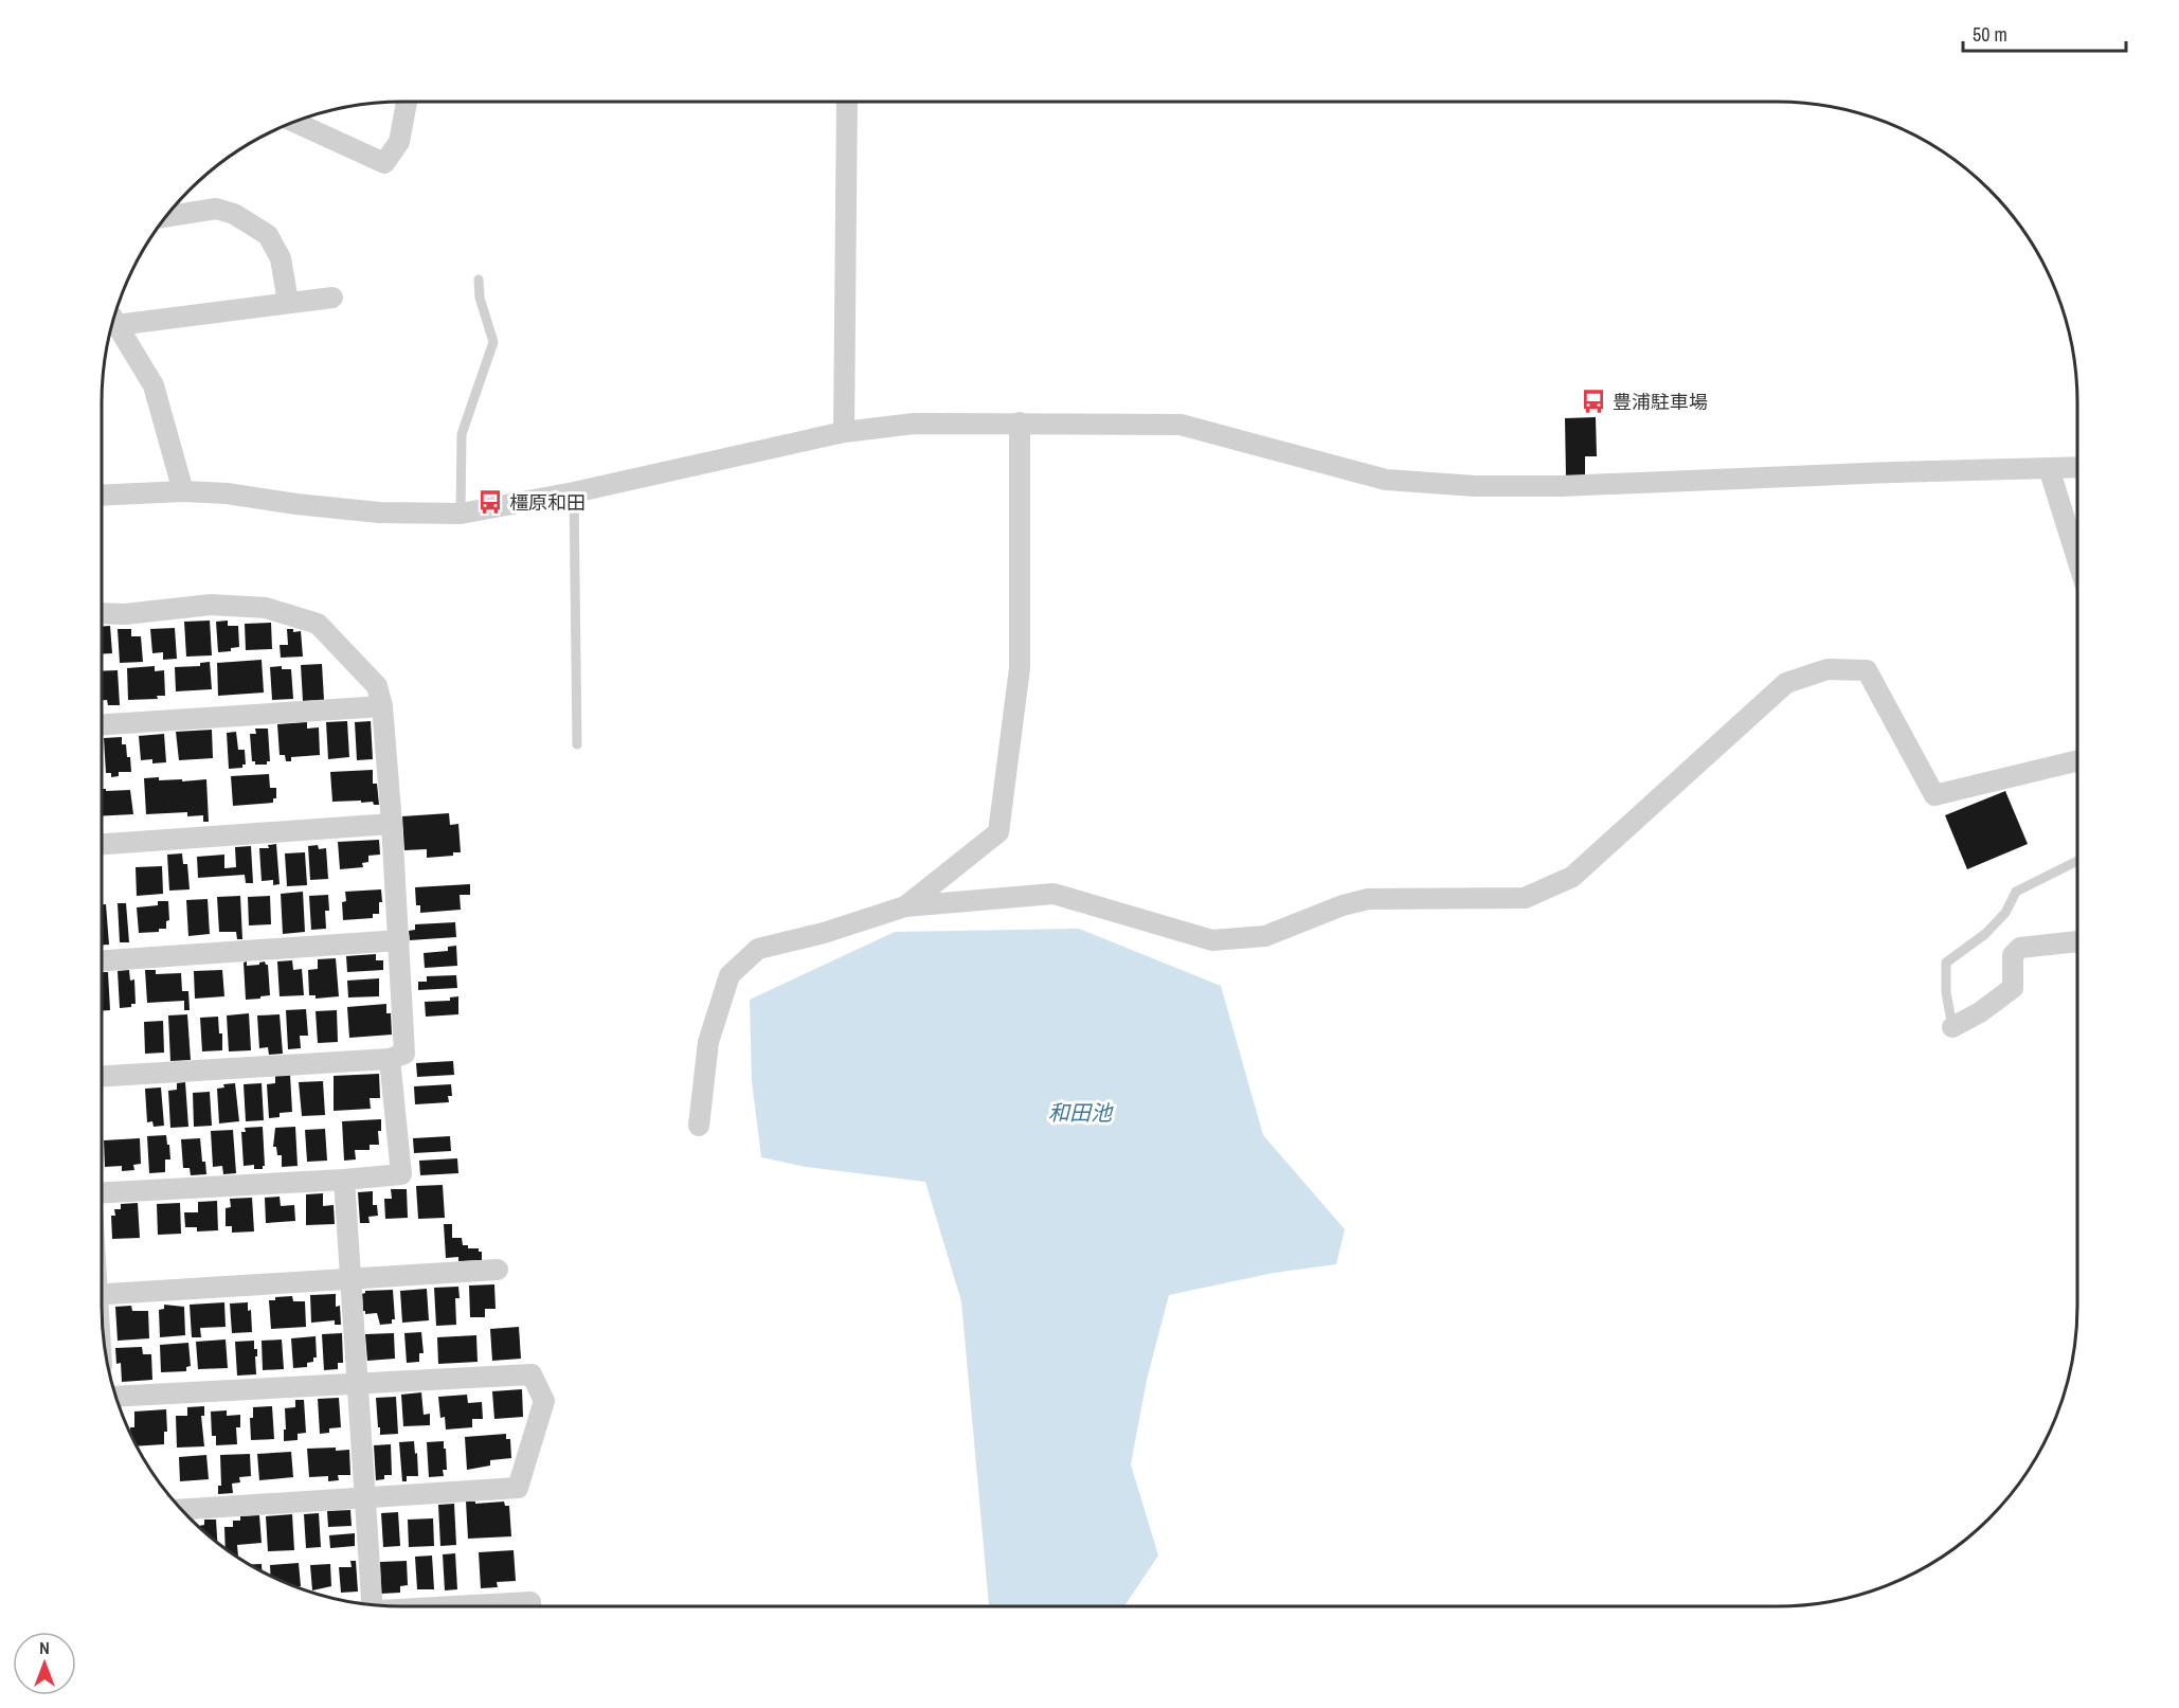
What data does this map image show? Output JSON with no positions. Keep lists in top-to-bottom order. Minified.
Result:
{"water":["和田池"],"places":{"bus stop":["豊浦駐車場","橿原和田"]},"scale_bar":"50 m","north":"top"}
